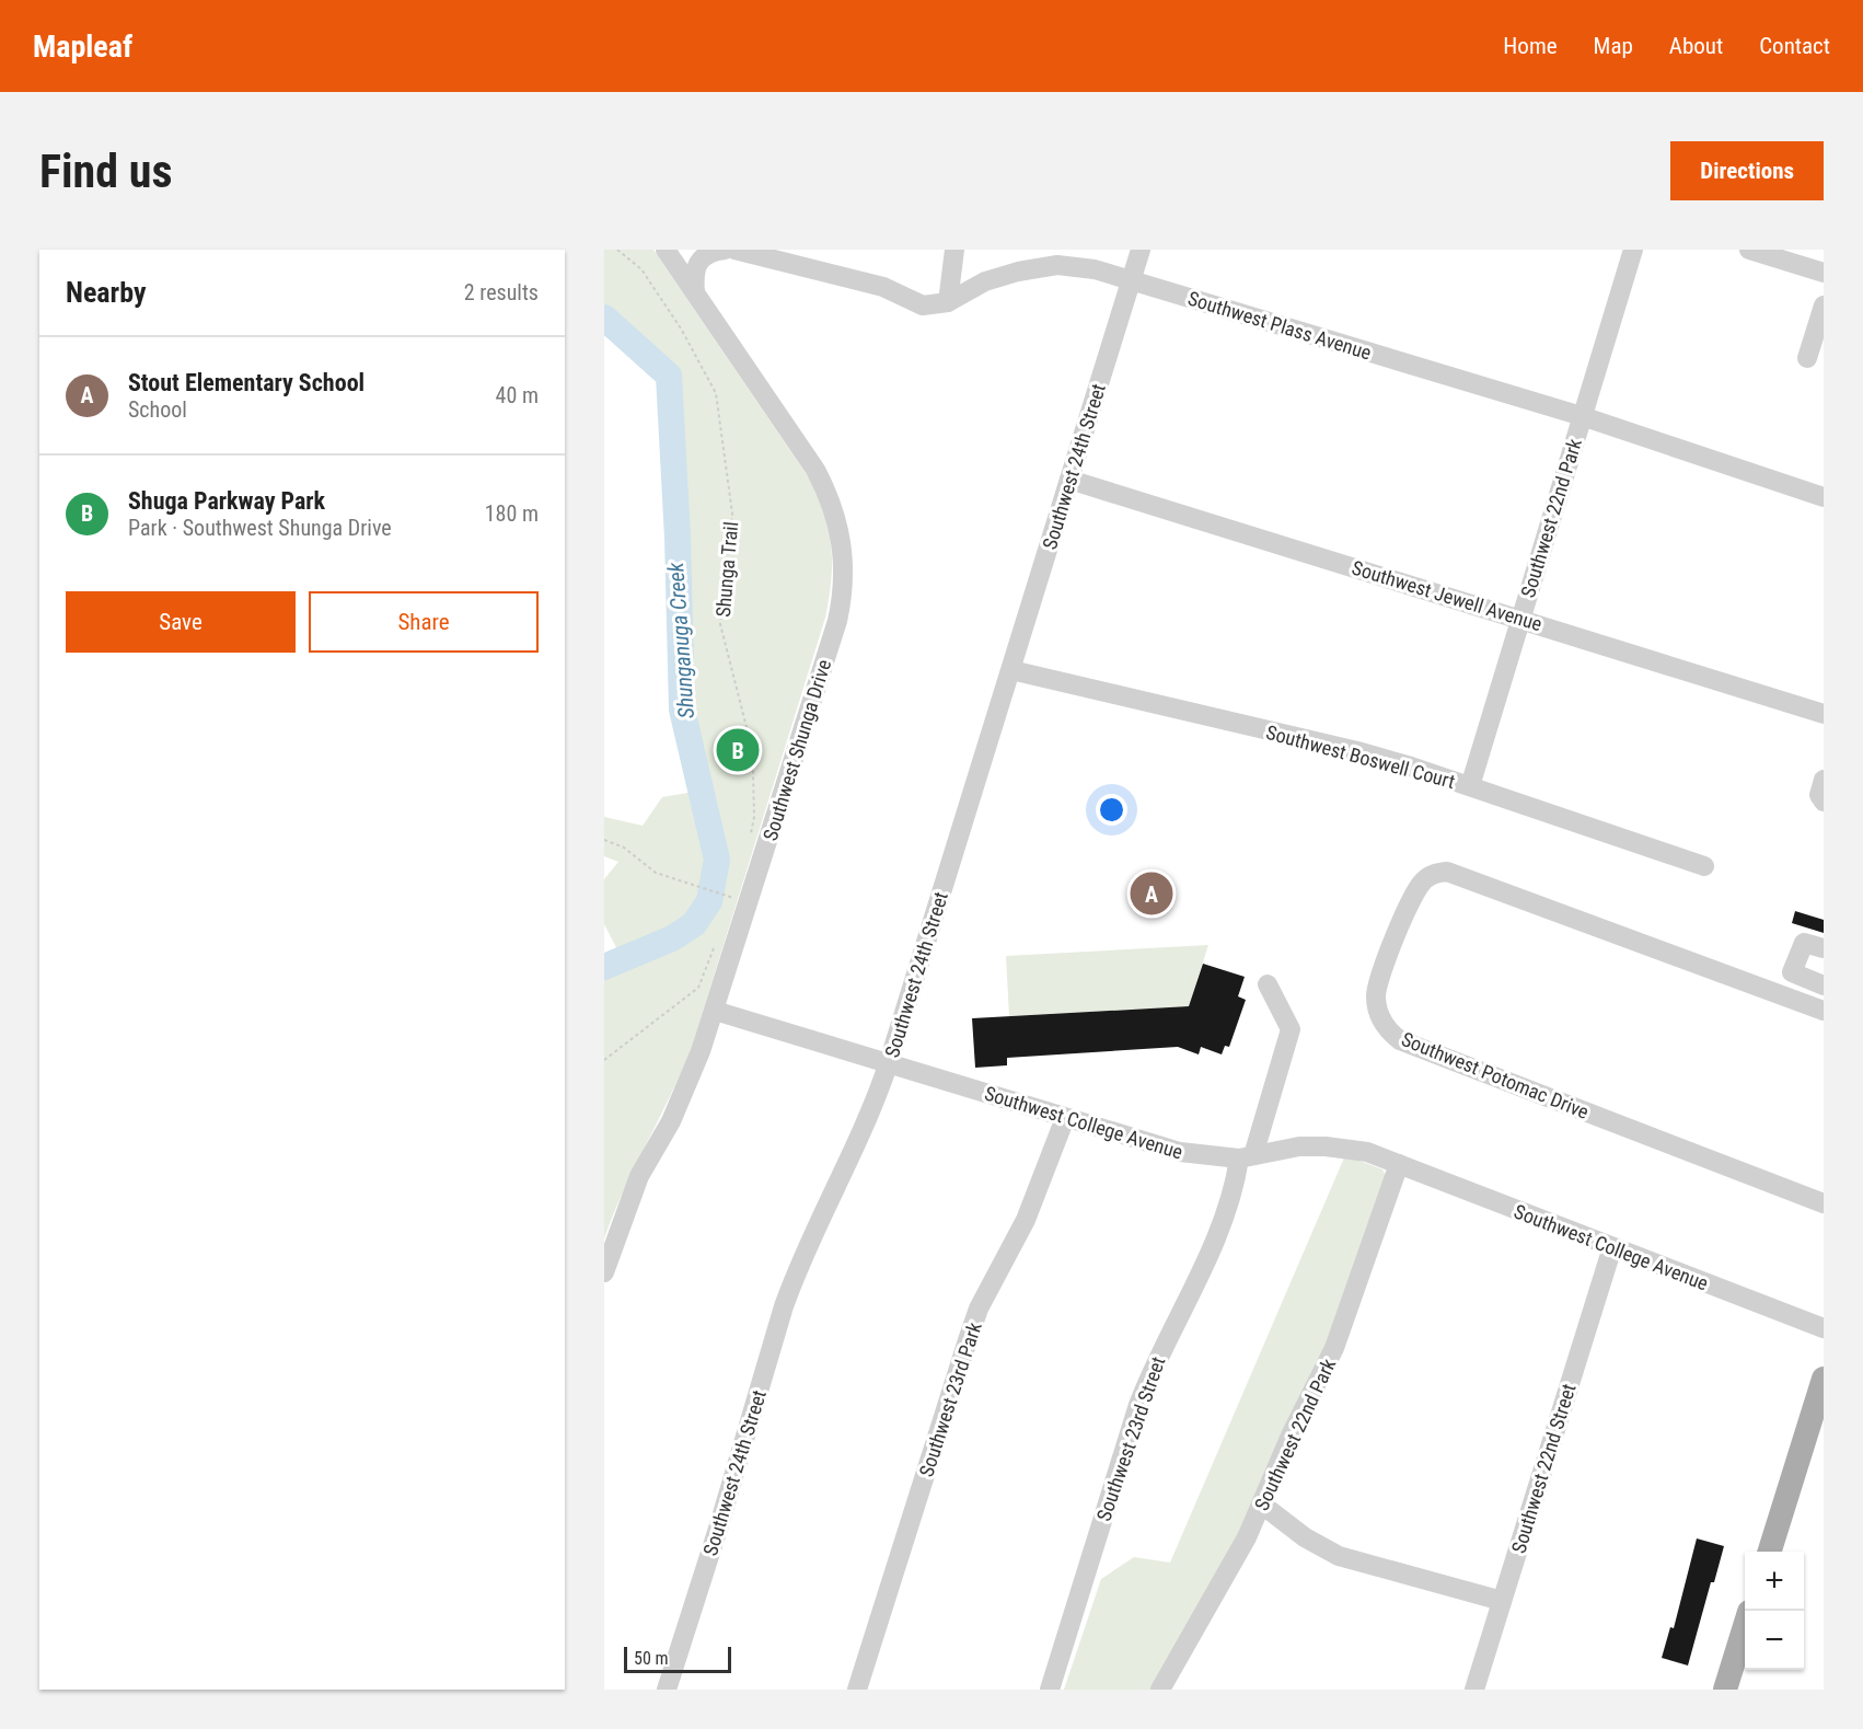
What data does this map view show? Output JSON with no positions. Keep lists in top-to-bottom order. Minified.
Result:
{"streets":{"street":["Southwest Plass Avenue","Southwest 24th Street","Southwest 22nd Park","Southwest Jewell Avenue","Southwest Shunga Drive","Southwest Boswell Court","Southwest Potomac Drive","Southwest College Avenue","Southwest 23rd Park","Southwest 23rd Street","Southwest 22nd Street"],"path":["Shunga Trail"]},"crossings":[["Southwest Plass Avenue","Southwest 24th Street"],["Southwest Plass Avenue","Southwest 22nd Park"],["Southwest 24th Street","Southwest Jewell Avenue"],["Southwest 24th Street","Southwest Boswell Court"],["Southwest 24th Street","Southwest College Avenue"],["Southwest 22nd Park","Southwest Jewell Avenue"],["Southwest 22nd Park","Southwest Boswell Court"],["Southwest 22nd Park","Southwest College Avenue"],["Southwest Shunga Drive","Southwest College Avenue"],["Southwest College Avenue","Southwest 23rd Park"],["Southwest College Avenue","Southwest 23rd Street"],["Southwest College Avenue","Southwest 22nd Street"]],"water":["Shunganuga Creek"],"scale_bar":"50 m","page":{"header":"Mapleaf","nav":["Home","Map","About","Contact"],"buttons":["Directions",["Save","Share"]],"title":"Find us","heading":["Nearby","2 results"],"list":[{"mark":"A","name":"Stout Elementary School","note":"School","value":"40 m"},{"mark":"B","name":"Shuga Parkway Park","note":"Park · Southwest Shunga Drive","value":"180 m"}],"pins":["B","A"],"map_buttons":["+","−"],"scale":"50 m"}}
